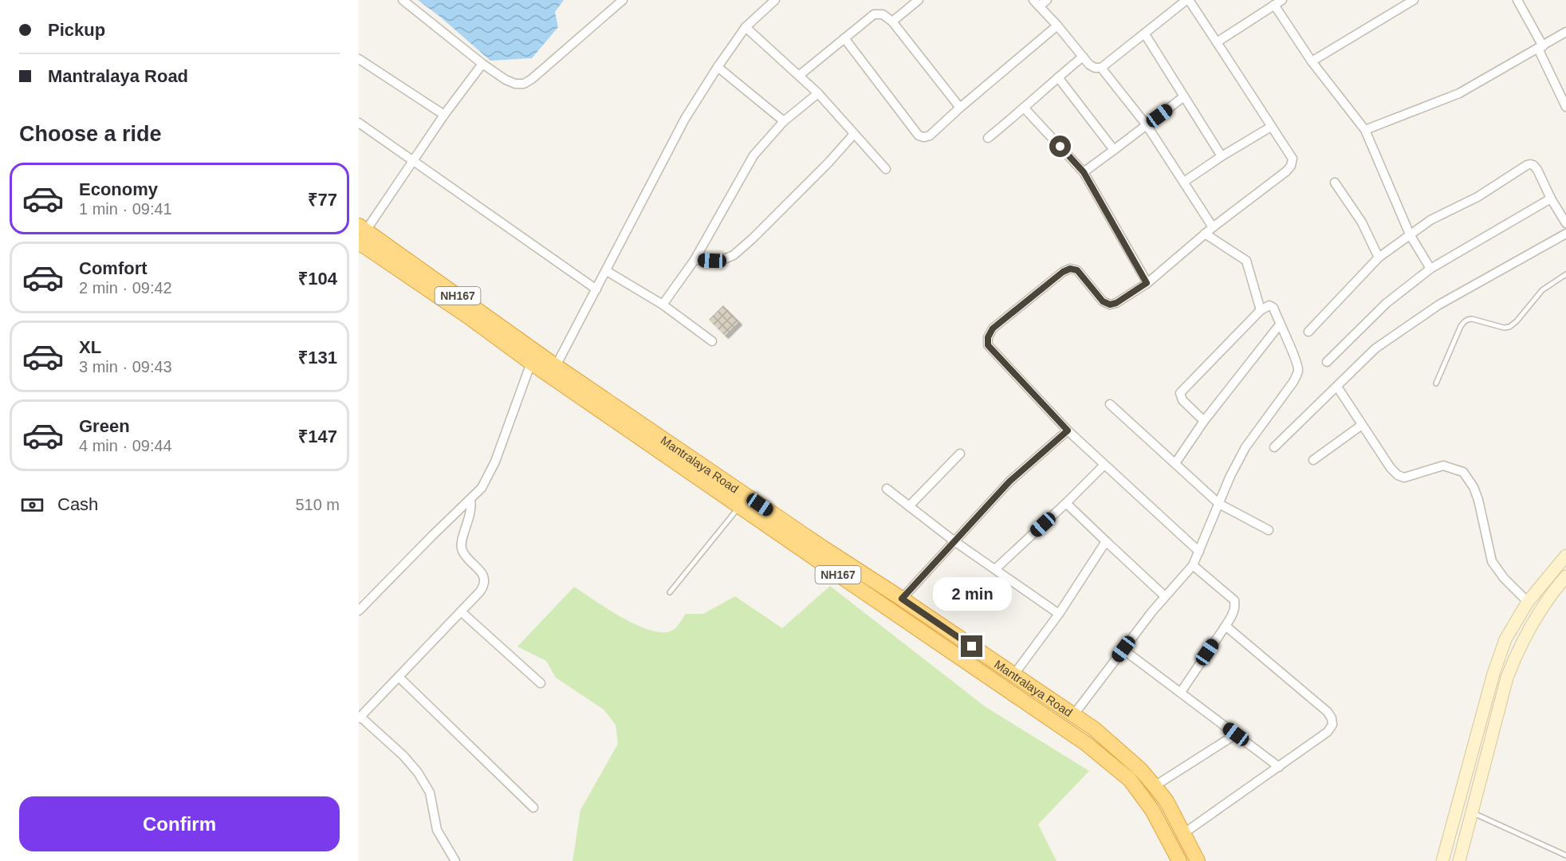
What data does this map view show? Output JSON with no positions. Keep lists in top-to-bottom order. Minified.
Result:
{"streets":{"highway":["NH167","Mantralaya Road"]},"crossings":[["NH167","Mantralaya Road"]],"page":{"banner":["Pickup","Mantralaya Road"],"heading":"Choose a ride","list":[{"name":"Economy","note":"1 min · 09:41","value":"₹77"},{"name":"Comfort","note":"2 min · 09:42","value":"₹104"},{"name":"XL","note":"3 min · 09:43","value":"₹131"},{"name":"Green","note":"4 min · 09:44","value":"₹147"}],"pay":["Cash","510 m"],"bubble":"2 min","buttons":"Confirm"}}
